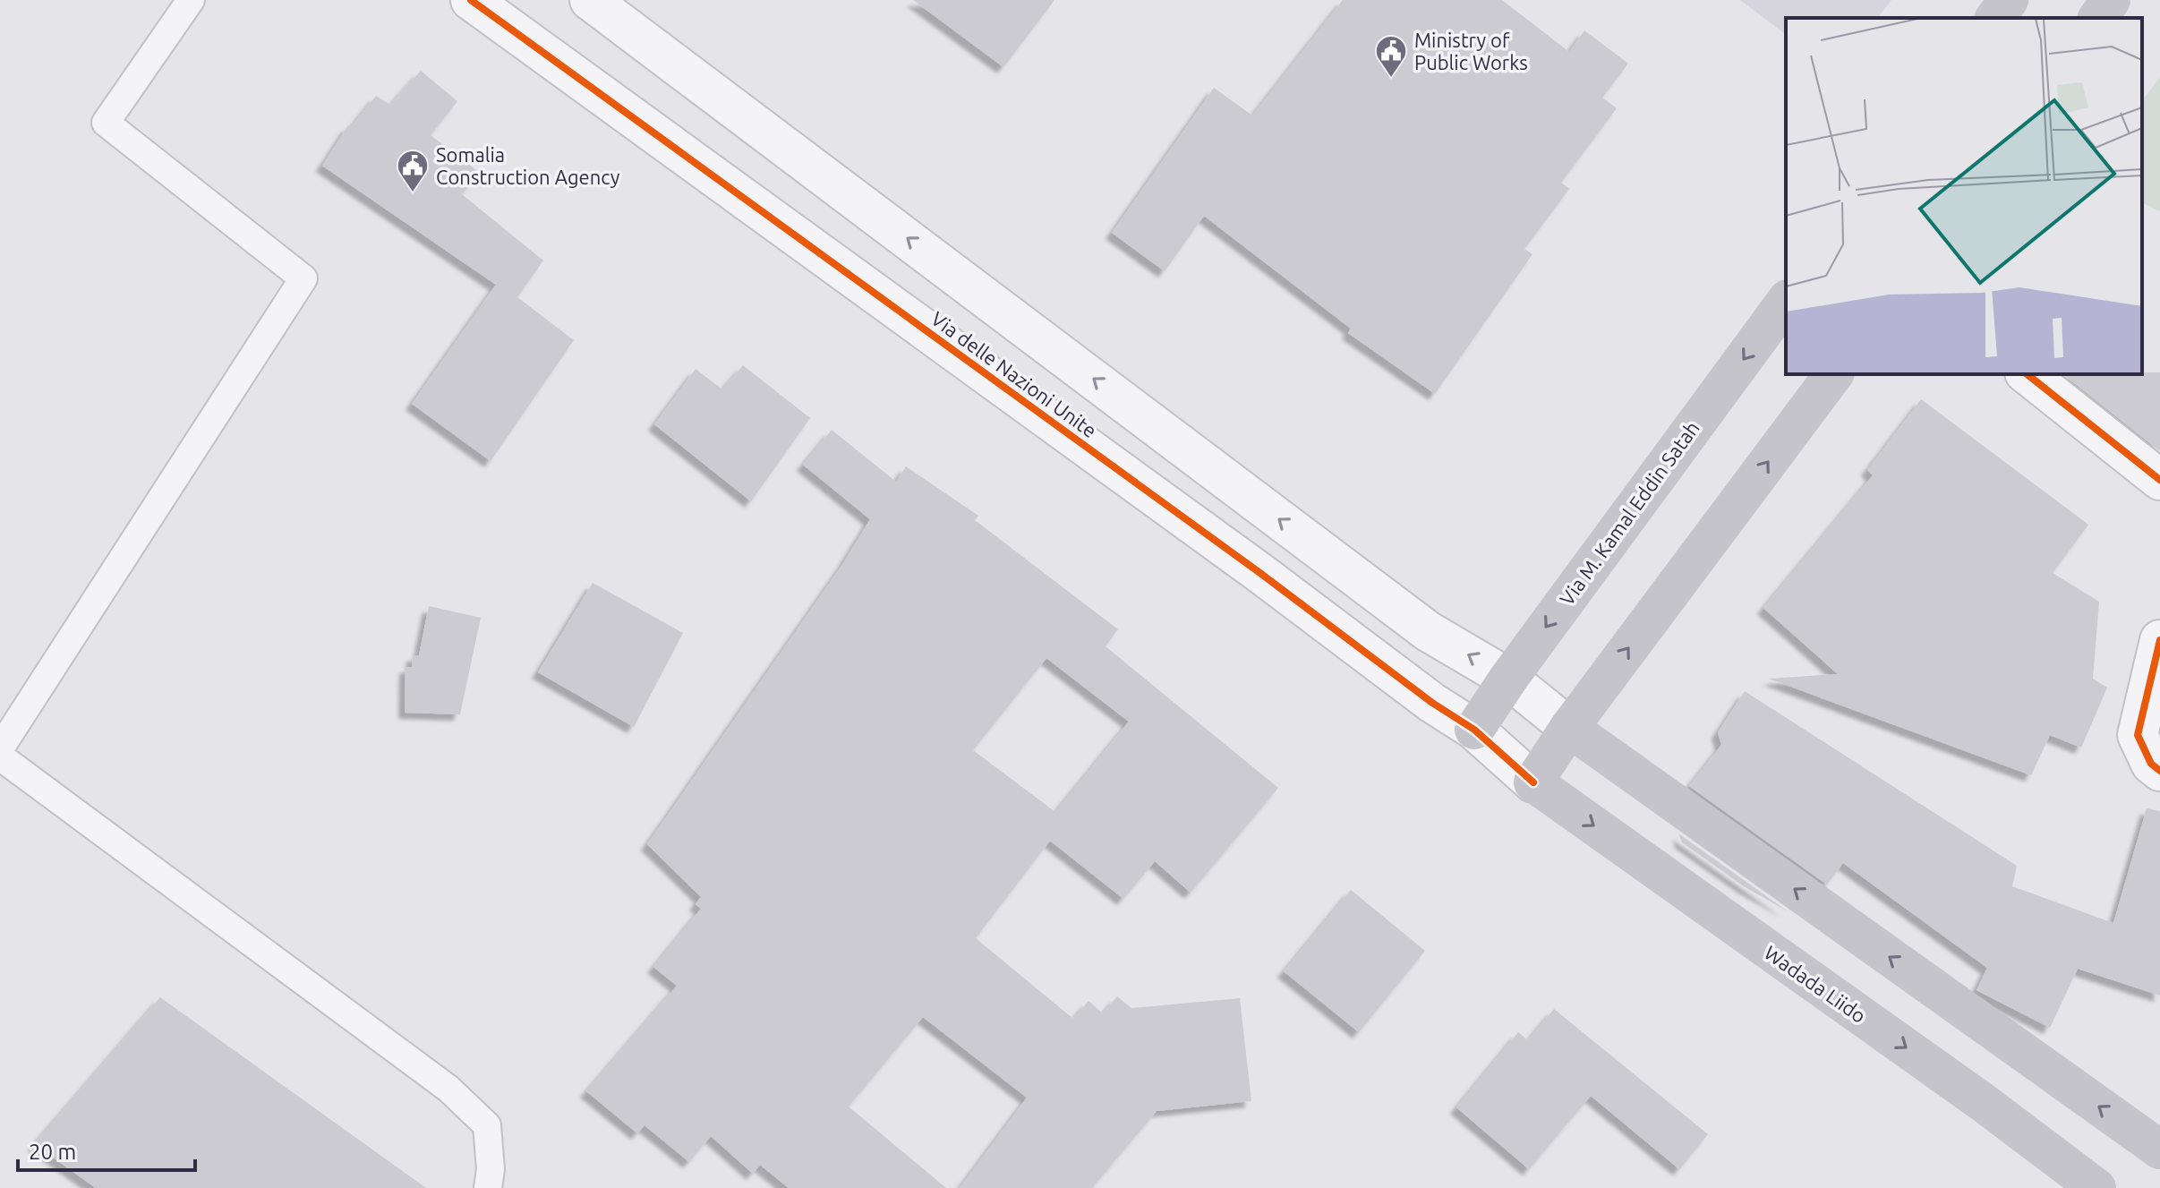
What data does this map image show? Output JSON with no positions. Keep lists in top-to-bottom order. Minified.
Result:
{"streets":{"main road":["Via M. Kamal Eddin Satah","Wadada Liido"],"street":["Via delle Nazioni Unite"]},"crossings":[["Via delle Nazioni Unite","Via M. Kamal Eddin Satah"],["Via delle Nazioni Unite","Wadada Liido"]],"places":{"public building":["Ministry of Public Works","Somalia Construction Agency"]},"scale_bar":"20 m"}
